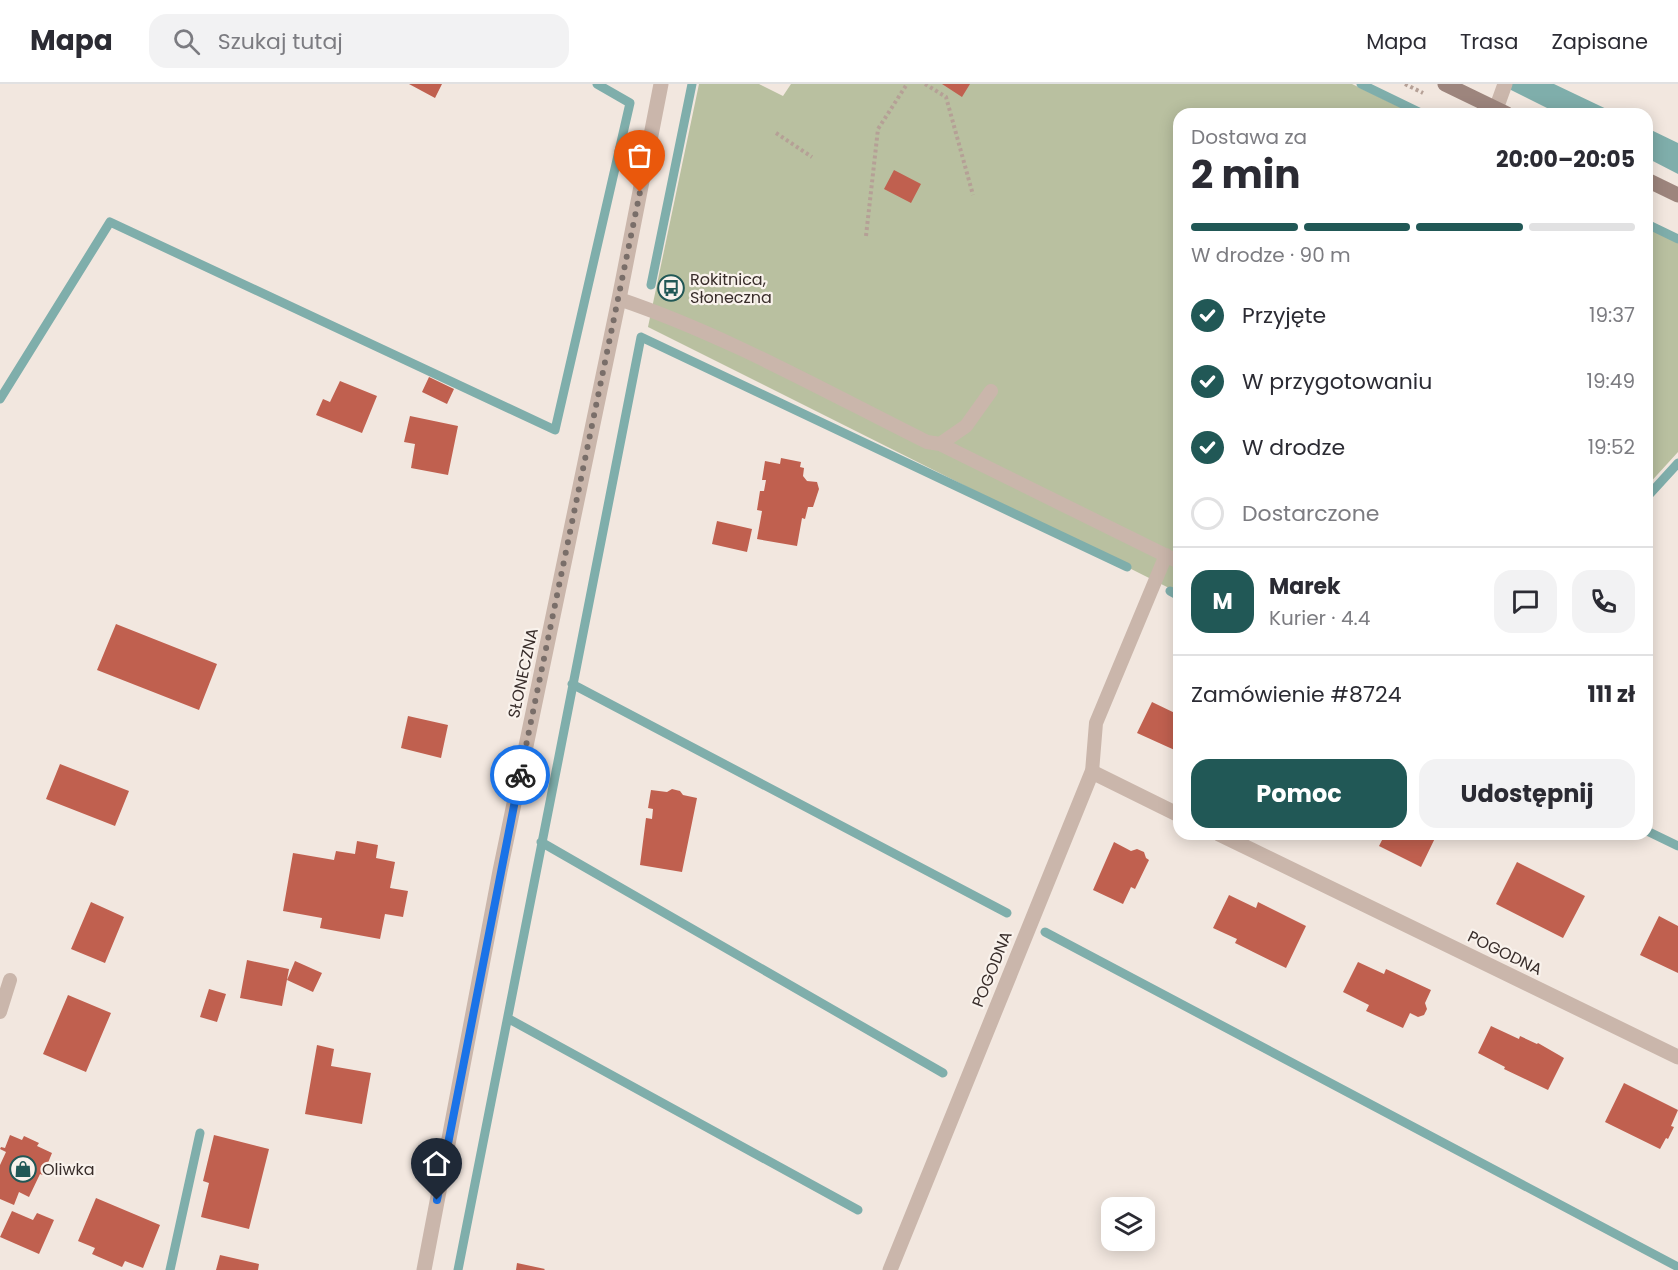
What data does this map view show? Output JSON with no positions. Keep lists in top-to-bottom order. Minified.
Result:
{"streets":{"street":["SŁONECZNA","POGODNA"]},"places":{"bus stop":["Rokitnica, Słoneczna"],"shop":["Oliwka"]},"page":{"header":"Mapa","search":"Szukaj tutaj","nav":["Mapa","Trasa","Zapisane"],"heading":["2 min","Dostawa za","20:00–20:05"],"panel":["Marek","Kurier · 4.4","Zamówienie #8724","111 zł"],"bar":"W drodze · 90 m","list":[["Przyjęte","19:37"],["W przygotowaniu","19:49"],["W drodze","19:52"],"Dostarczone"],"round":"M","buttons":["Pomoc","Udostępnij"]}}
